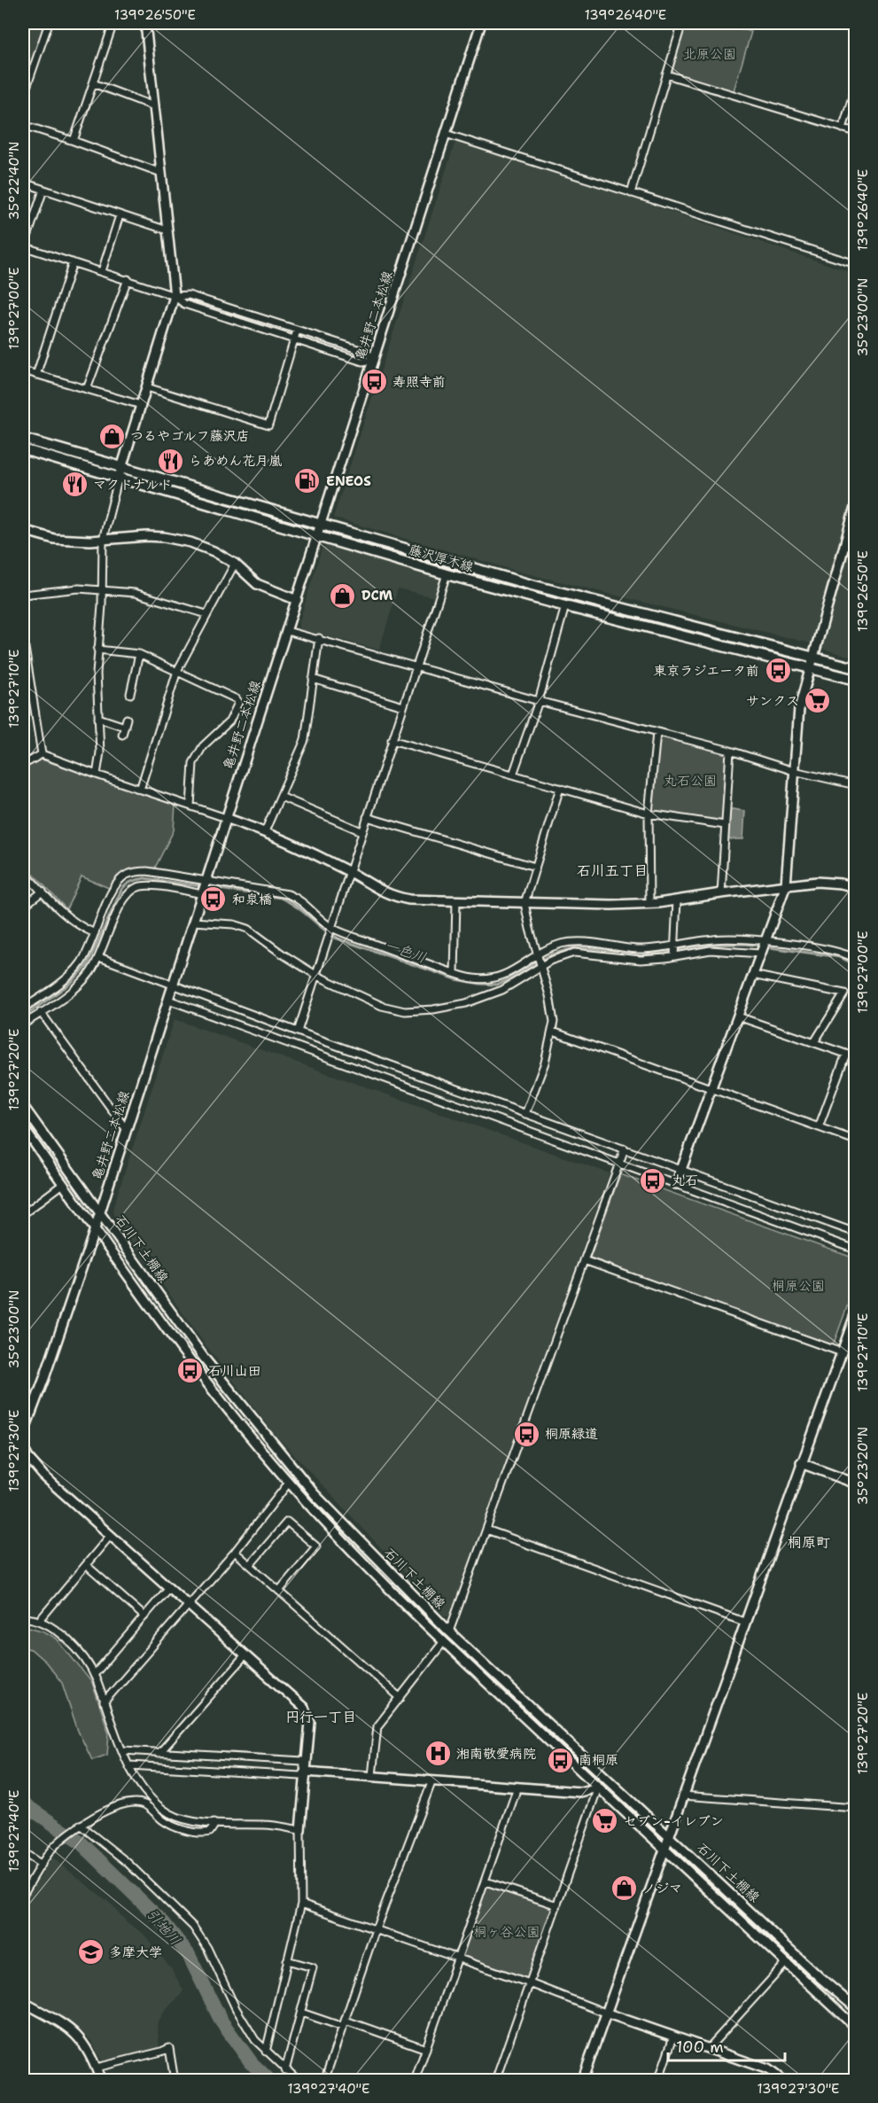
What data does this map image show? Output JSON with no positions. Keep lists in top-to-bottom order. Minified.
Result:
{"streets":{"main road":["藤沢厚木線"],"street":["亀井野二本松線","石川下土棚線"]},"crossings":[["亀井野二本松線","藤沢厚木線"],["亀井野二本松線","石川下土棚線"]],"districts":["石川五丁目","桐原町","円行一丁目"],"water":["一色川","引地川"],"parks":["北原公園","丸石公園","桐原公園","桐ヶ谷公園"],"places":{"bus stop":["寿照寺前","東京ラジエータ前","和泉橋","丸石","石川山田","桐原緑道","南桐原"],"shop":["つるやゴルフ藤沢店","DCM","ノジマ"],"restaurant":["らあめん花月嵐","マクドナルド"],"fuel station":["ENEOS"],"supermarket":["サンクス","セブン-イレブン"],"hospital":["湘南敬愛病院"],"school or university":["多摩大学"]},"scale_bar":"100 m","coordinates":["139°26'50\"E","139°26'40\"E","35°22'40\"N","139°27'00\"E","35°23'00\"N","139°27'10\"E","139°27'20\"E","139°27'30\"E","35°23'20\"N","139°27'40\"E"]}
